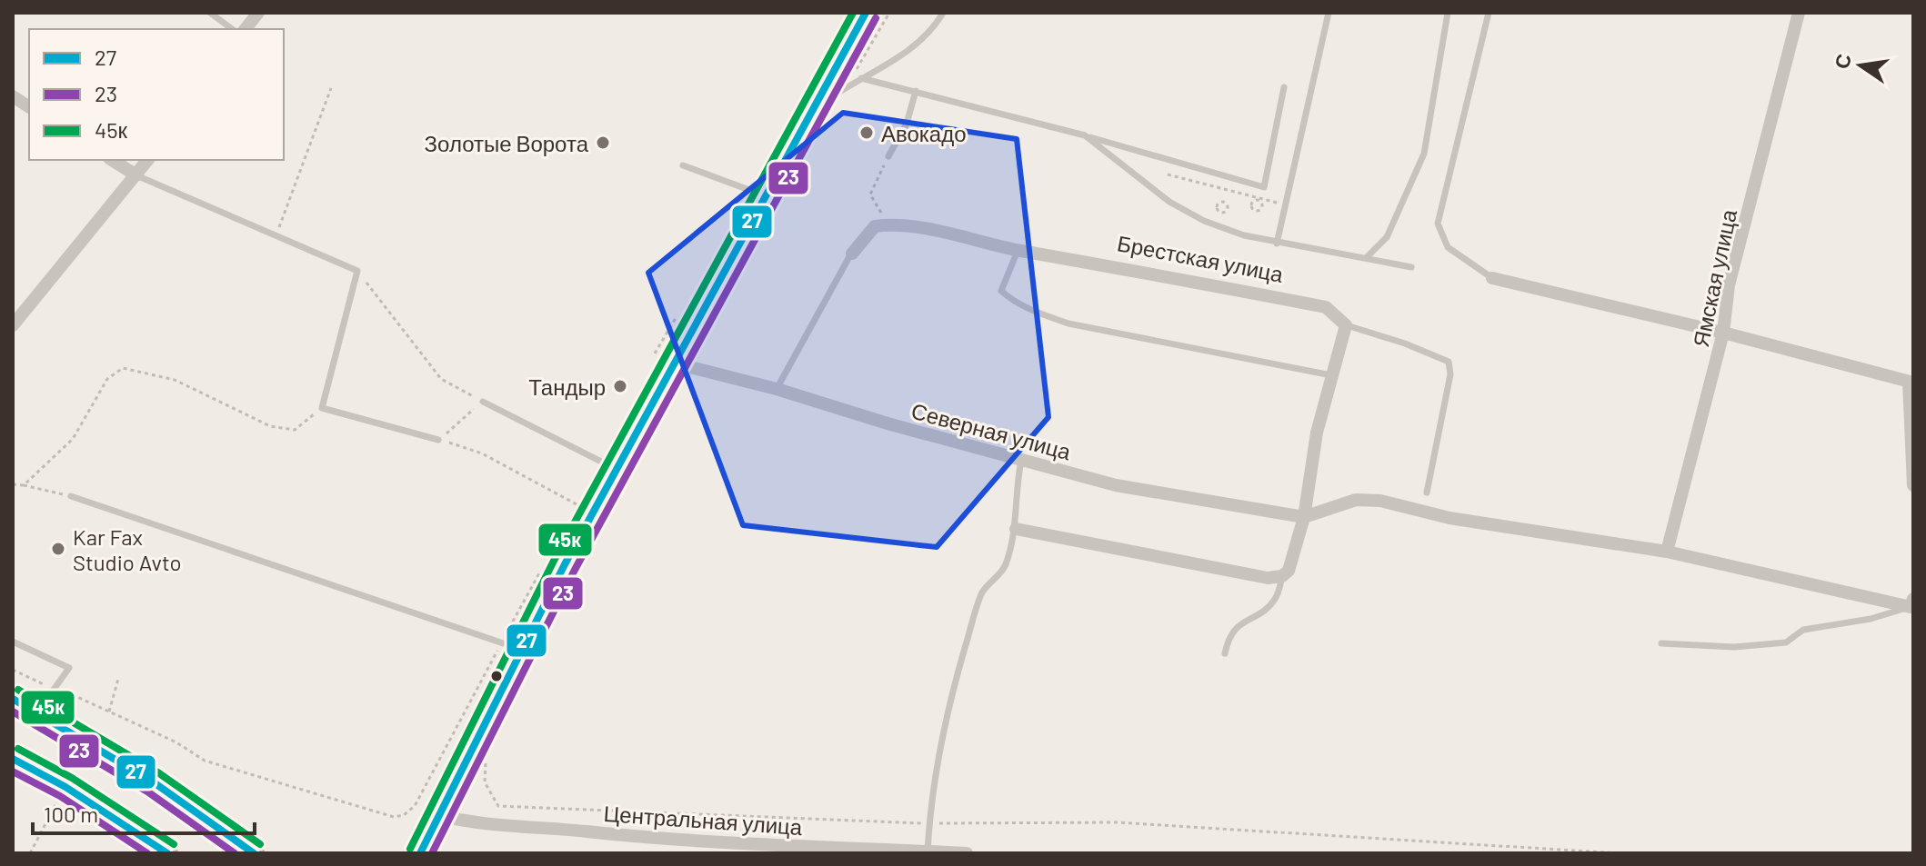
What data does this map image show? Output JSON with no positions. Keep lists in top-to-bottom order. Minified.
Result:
{"streets":{"street":["Брестская улица","Ямская улица","Северная улица","Центральная улица"]},"places":["Авокадо","Золотые Ворота","Тандыр","Kar Fax Studio Avto"],"lines":["transit line 27","transit line 45к","transit line 23"],"legend":["27","23","45к"],"scale_bar":"100 m","north":"left"}
